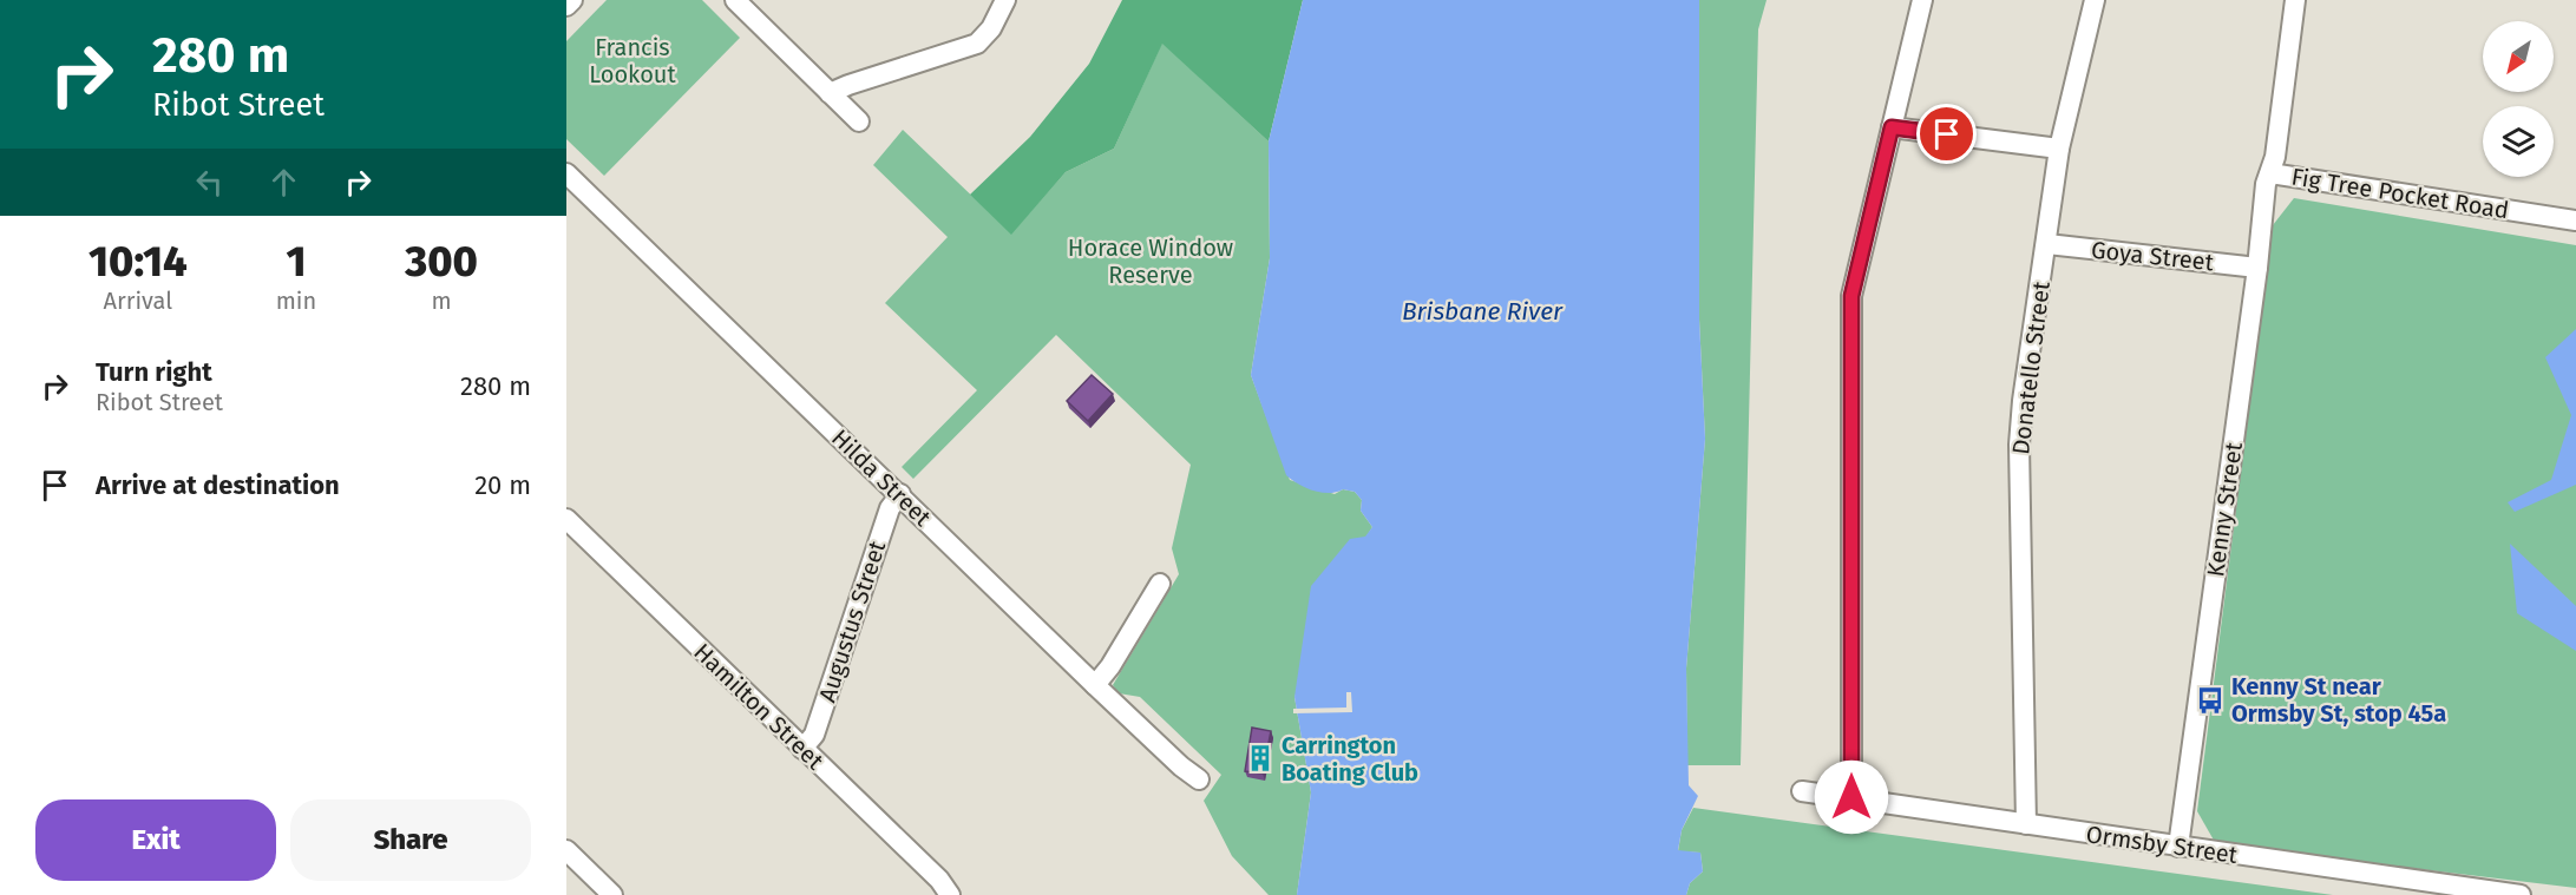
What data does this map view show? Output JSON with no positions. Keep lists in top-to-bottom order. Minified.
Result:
{"streets":{"street":["Fig Tree Pocket Road","Goya Street","Donatello Street","Hilda Street","Kenny Street","Augustus Street","Hamilton Street","Ormsby Street"]},"crossings":[["Fig Tree Pocket Road","Kenny Street"],["Goya Street","Donatello Street"],["Goya Street","Kenny Street"],["Donatello Street","Ormsby Street"],["Hilda Street","Augustus Street"],["Kenny Street","Ormsby Street"],["Augustus Street","Hamilton Street"]],"water":["Brisbane River"],"parks":["Francis Lookout","Horace Window Reserve"],"places":{"bus stop":["Kenny St near Ormsby St, stop 45a"],"building":["Carrington Boating Club"]},"north":"bottom left","page":{"turn":["280 m","Ribot Street"],"eta":["10:14","Arrival","1","min","300","m"],"list":[{"name":"Turn right","note":"Ribot Street","value":"280 m"},{"name":"Arrive at destination","value":"20 m"}],"buttons":["Exit","Share"]}}
